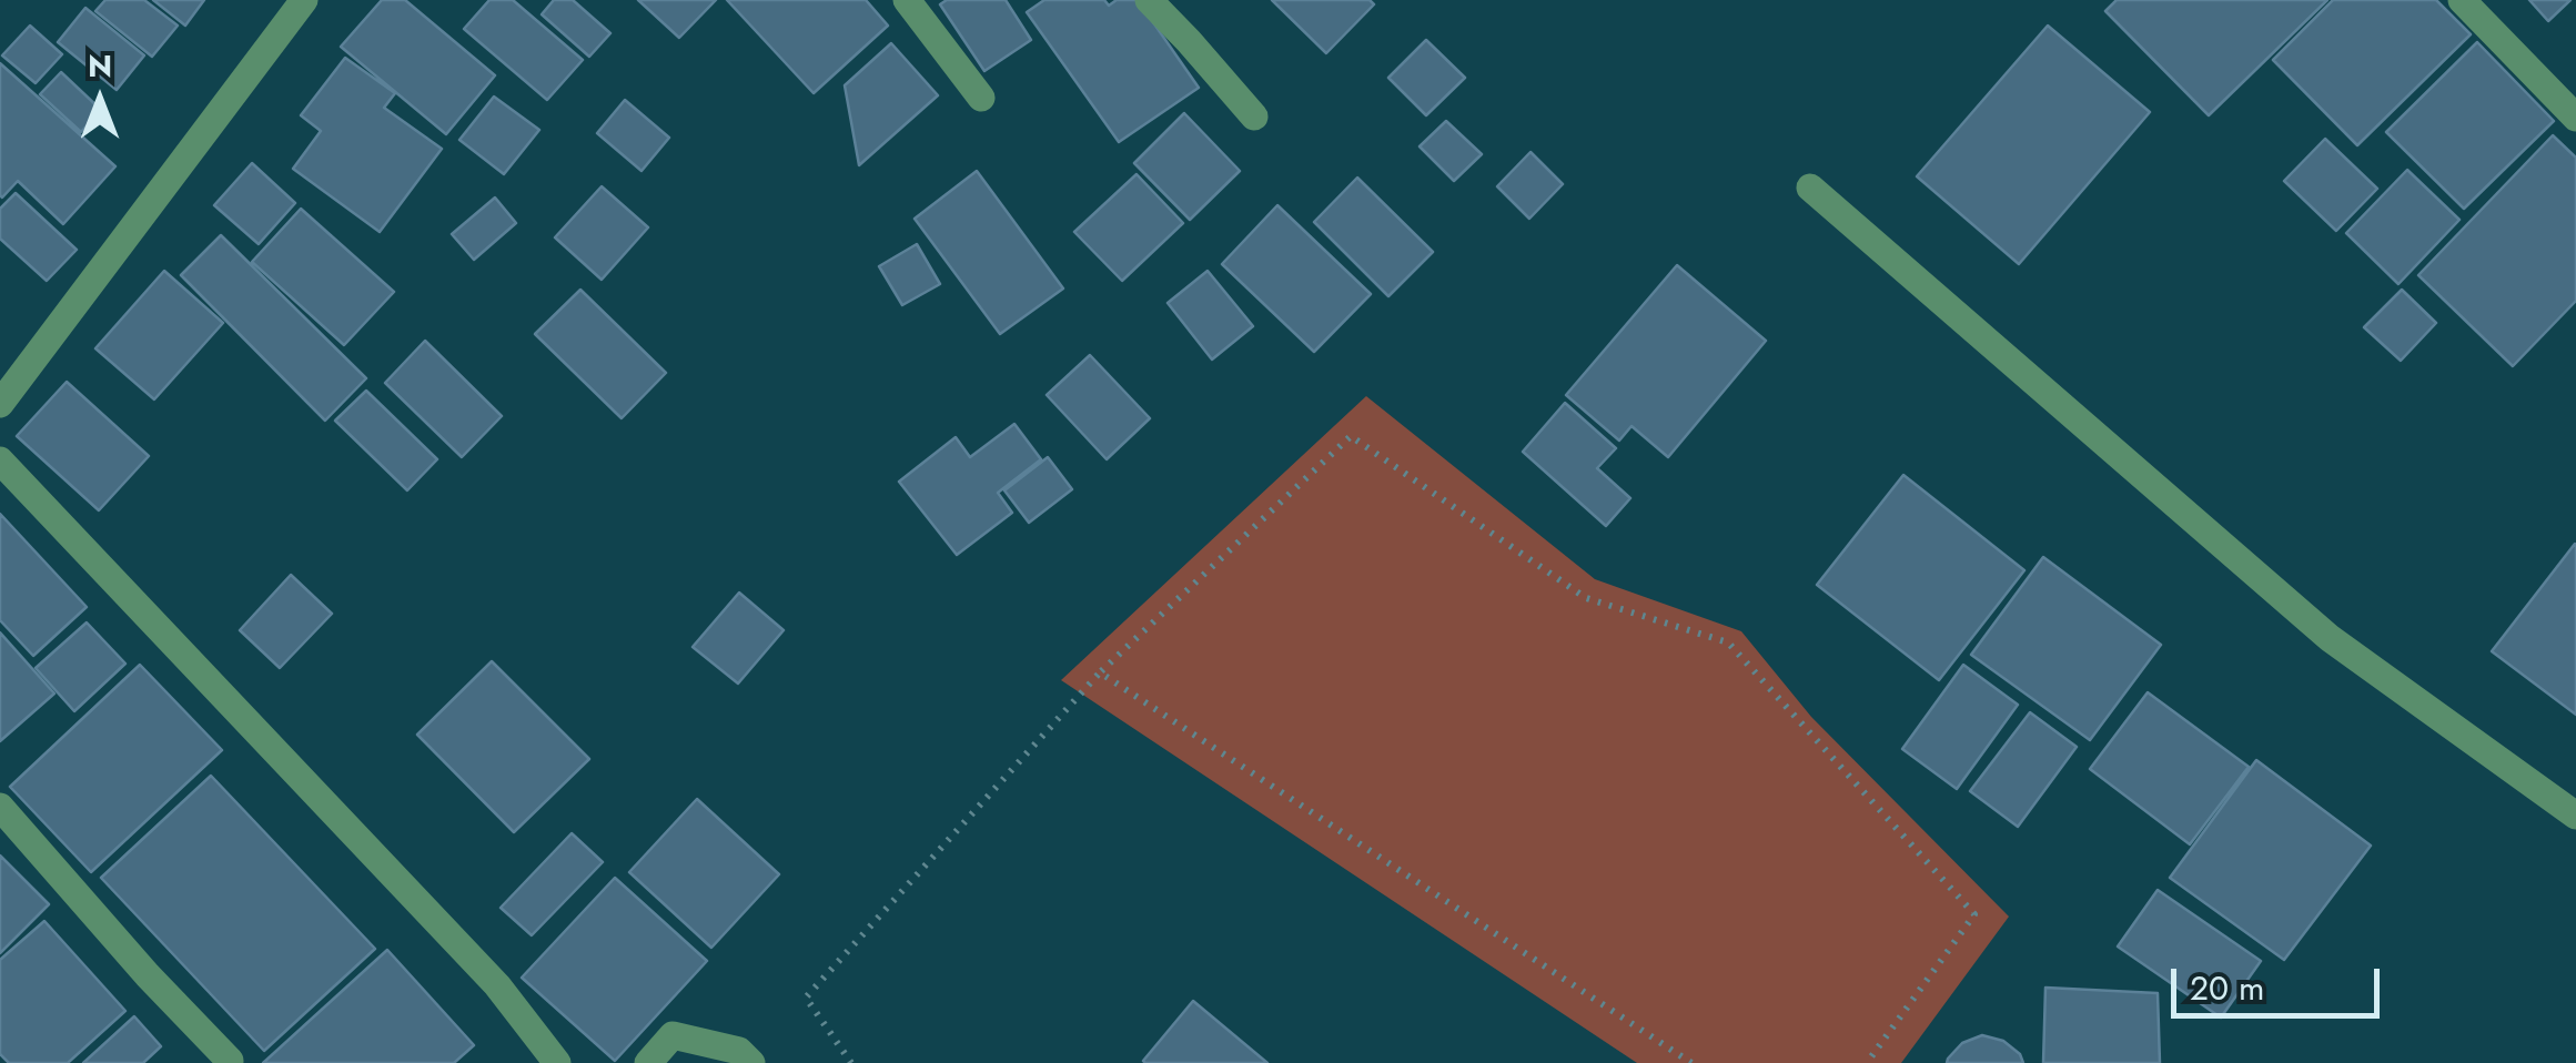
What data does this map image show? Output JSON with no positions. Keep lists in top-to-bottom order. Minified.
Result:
{"scale_bar":"20 m","north":"top"}
